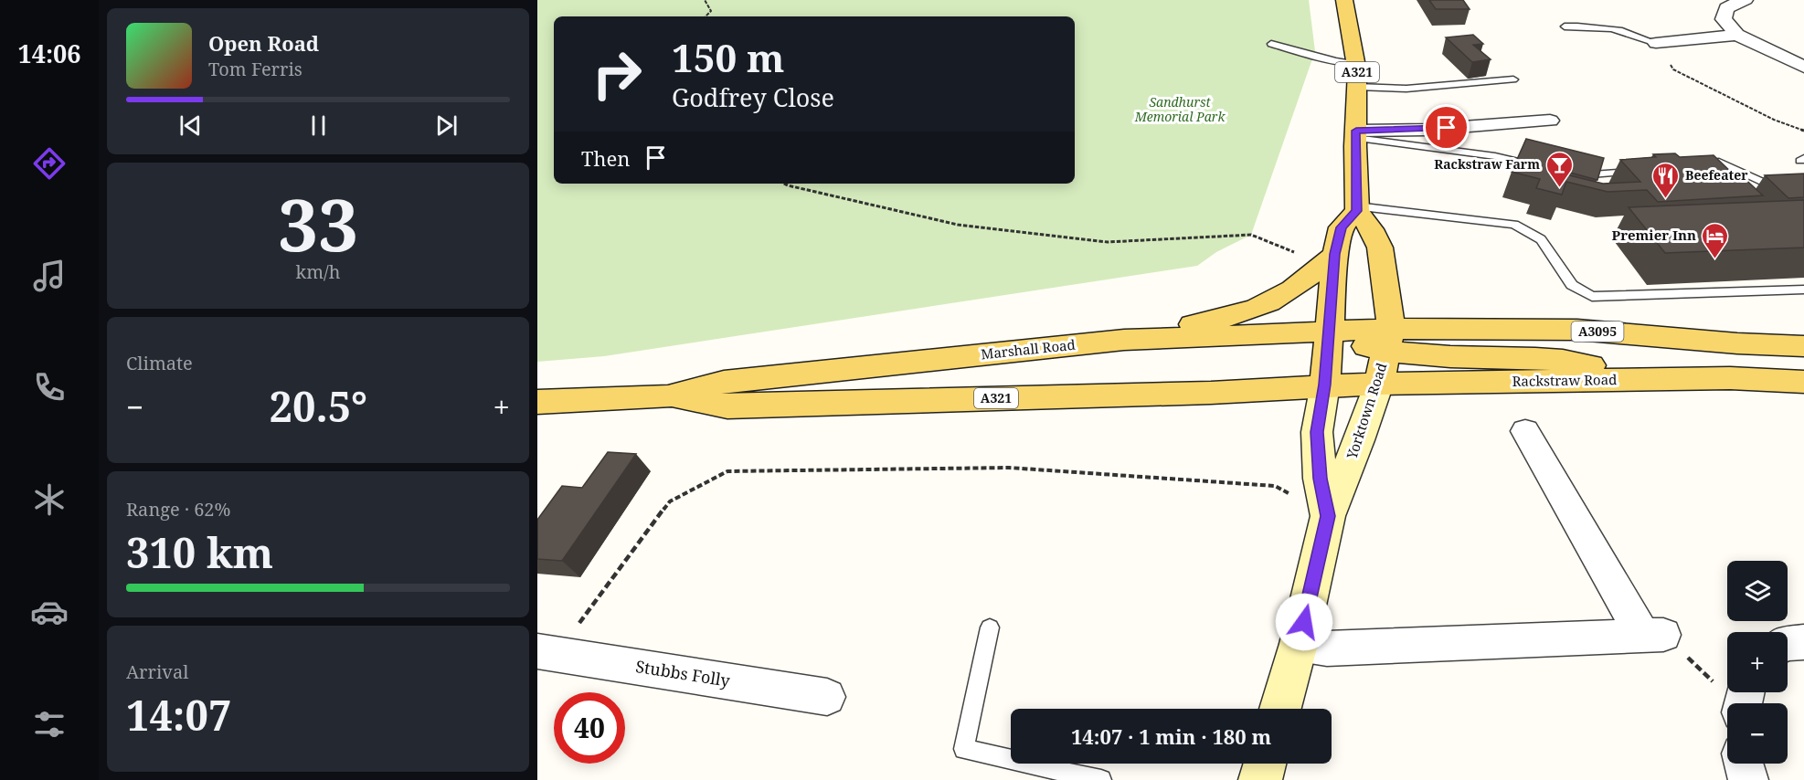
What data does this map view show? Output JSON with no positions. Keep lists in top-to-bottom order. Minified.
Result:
{"streets":{"main road":["A321","A3095","Marshall Road","Rackstraw Road","Yorktown Road"],"street":["Stubbs Folly"]},"crossings":[["A321","Yorktown Road"],["A3095","Marshall Road"],["A3095","Rackstraw Road"],["A3095","Yorktown Road"],["Marshall Road","Rackstraw Road"],["Marshall Road","Yorktown Road"],["Rackstraw Road","Yorktown Road"]],"parks":["Sandhurst Memorial Park"],"places":{"bar":["Rackstraw Farm"],"restaurant":["Beefeater"],"hotel":["Premier Inn"]},"page":{"tabs":"14:06","turn":["150 m","Godfrey Close"],"song":["Open Road","Tom Ferris"],"then":"Then","tile":[["33","km/h"],"Climate",["Range · 62%","310 km"],["Arrival","14:07"]],"heat":["−","20.5°","+"],"map_buttons":["+","−"],"limit":"40","trip":"14:07 · 1 min · 180 m"}}
